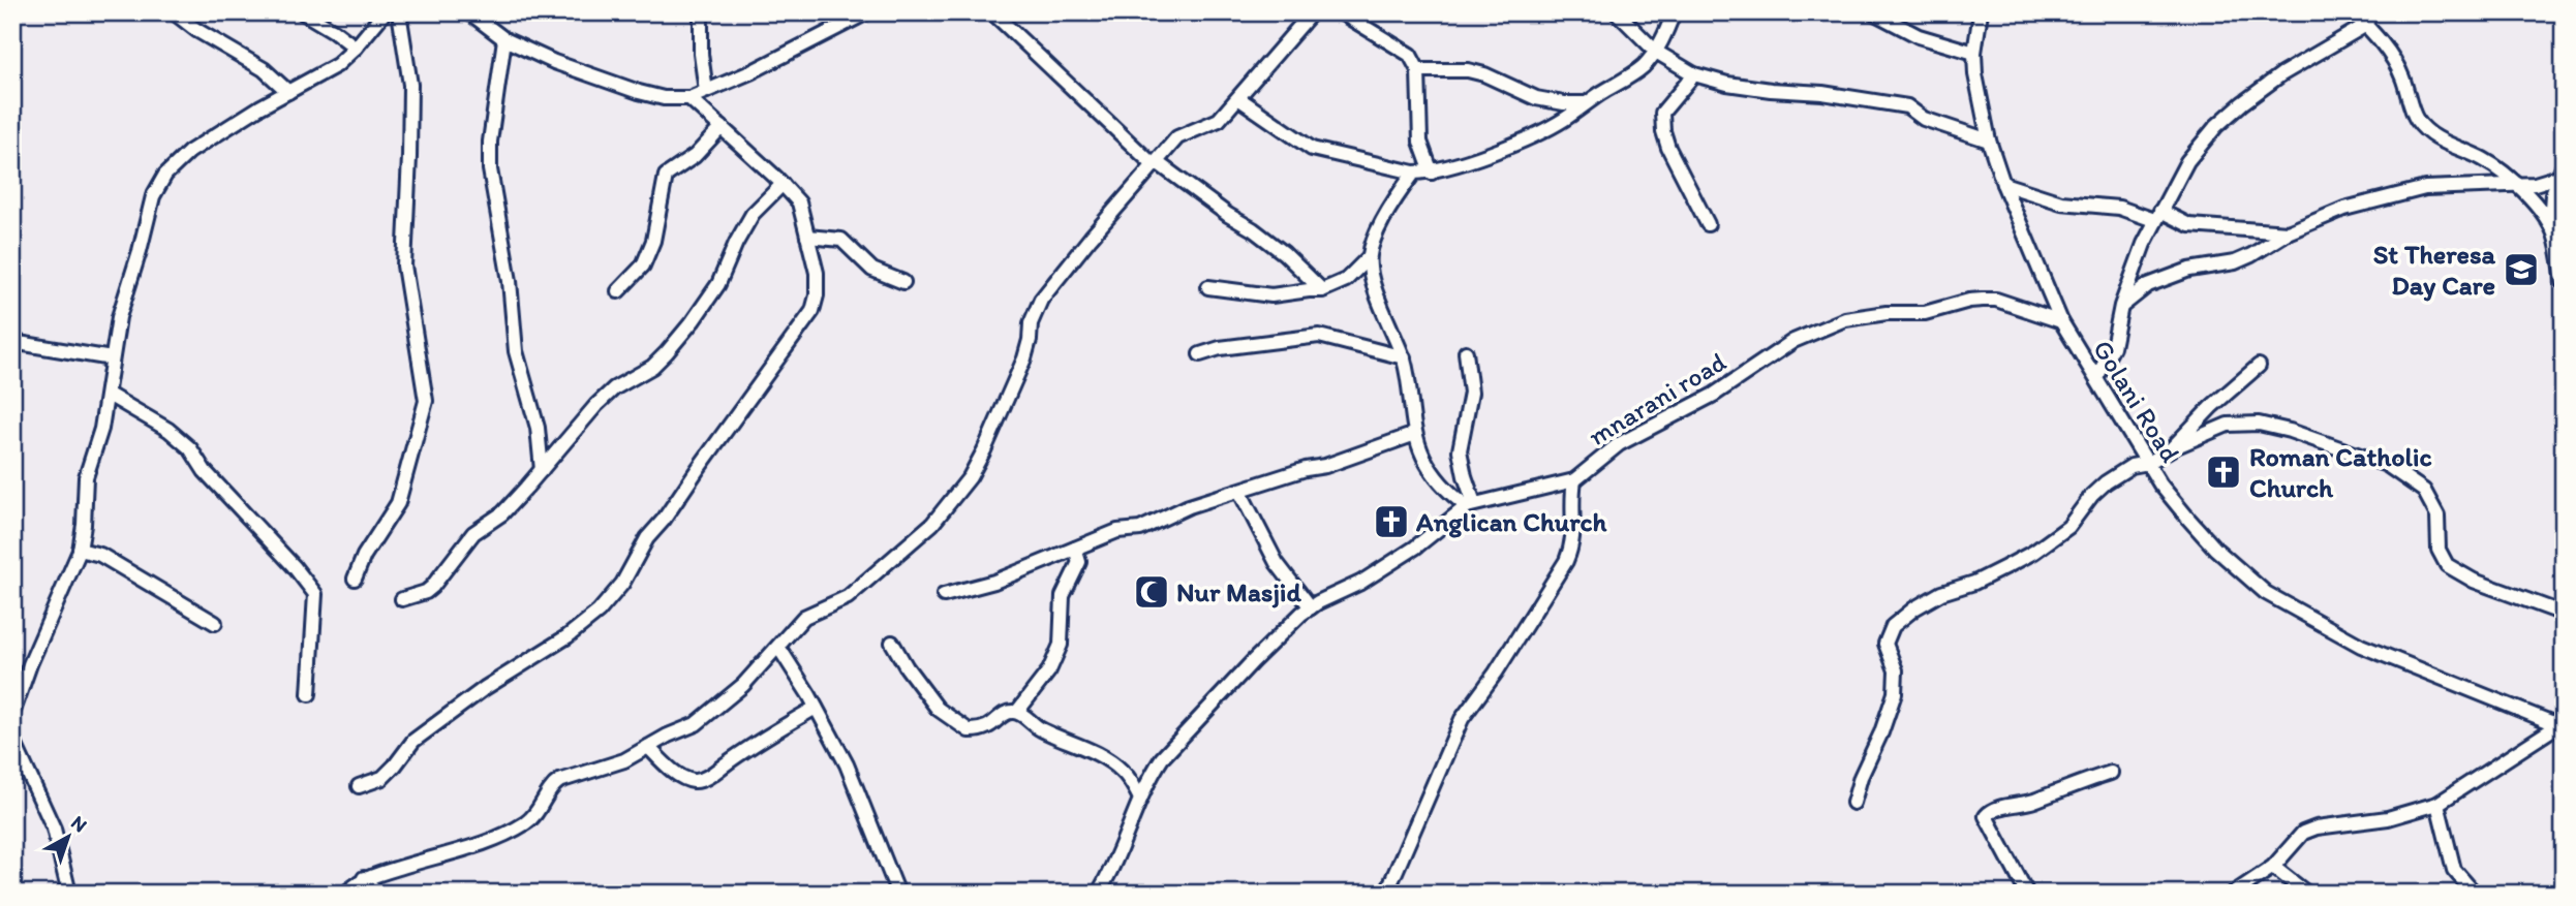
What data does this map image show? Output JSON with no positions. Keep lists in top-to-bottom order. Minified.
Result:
{"streets":{"street":["mnarani road","Golani Road"]},"crossings":[["mnarani road","Golani Road"]],"places":{"school or university":["St Theresa Day Care"],"church":["Roman Catholic Church","Anglican Church"],"mosque":["Nur Masjid"]},"north":"top right"}
